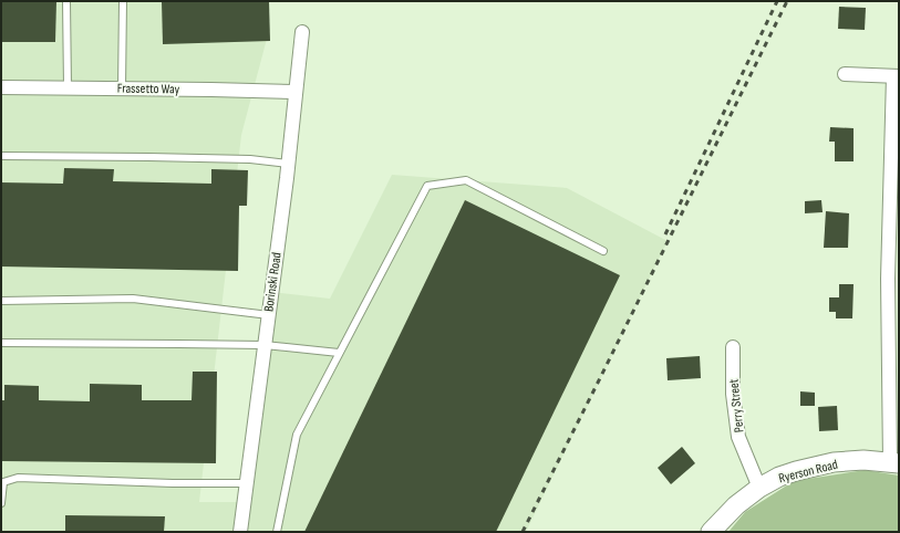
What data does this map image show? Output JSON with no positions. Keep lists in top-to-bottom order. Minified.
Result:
{"streets":{"street":["Frassetto Way","Borinski Road","Perry Street","Ryerson Road"]},"crossings":[["Frassetto Way","Borinski Road"],["Perry Street","Ryerson Road"]]}
